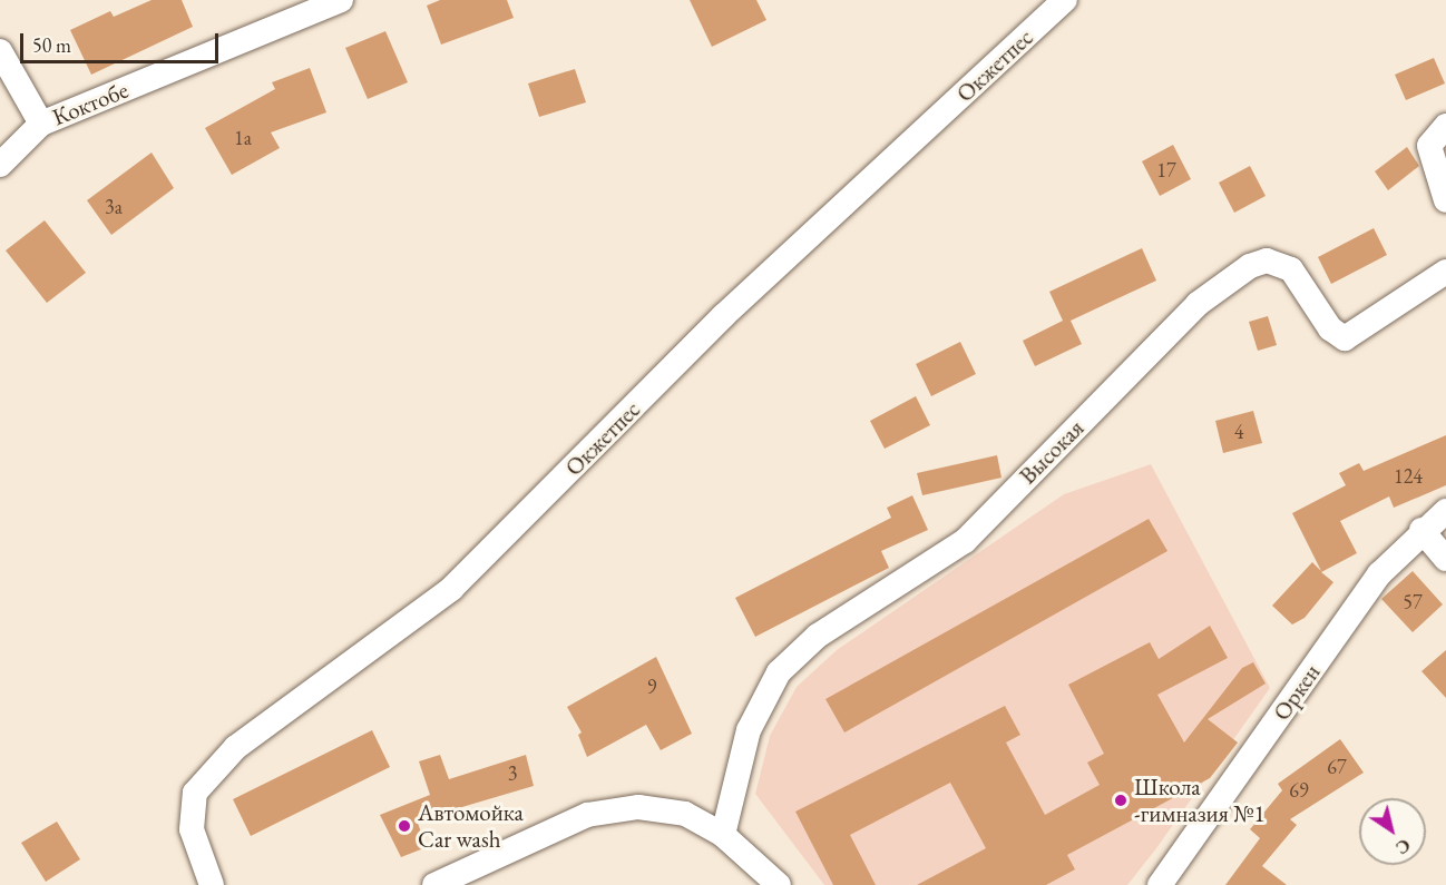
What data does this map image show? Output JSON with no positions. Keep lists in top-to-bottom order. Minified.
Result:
{"streets":{"street":["Окжетпес","Коктобе","Высокая","Оркен"]},"places":["Школа -гимназия №1","Автомойка Car wash"],"house_numbers":["1а","17","3а","4","124","57","9","67","3","69"],"scale_bar":"50 m","north":"bottom right"}
